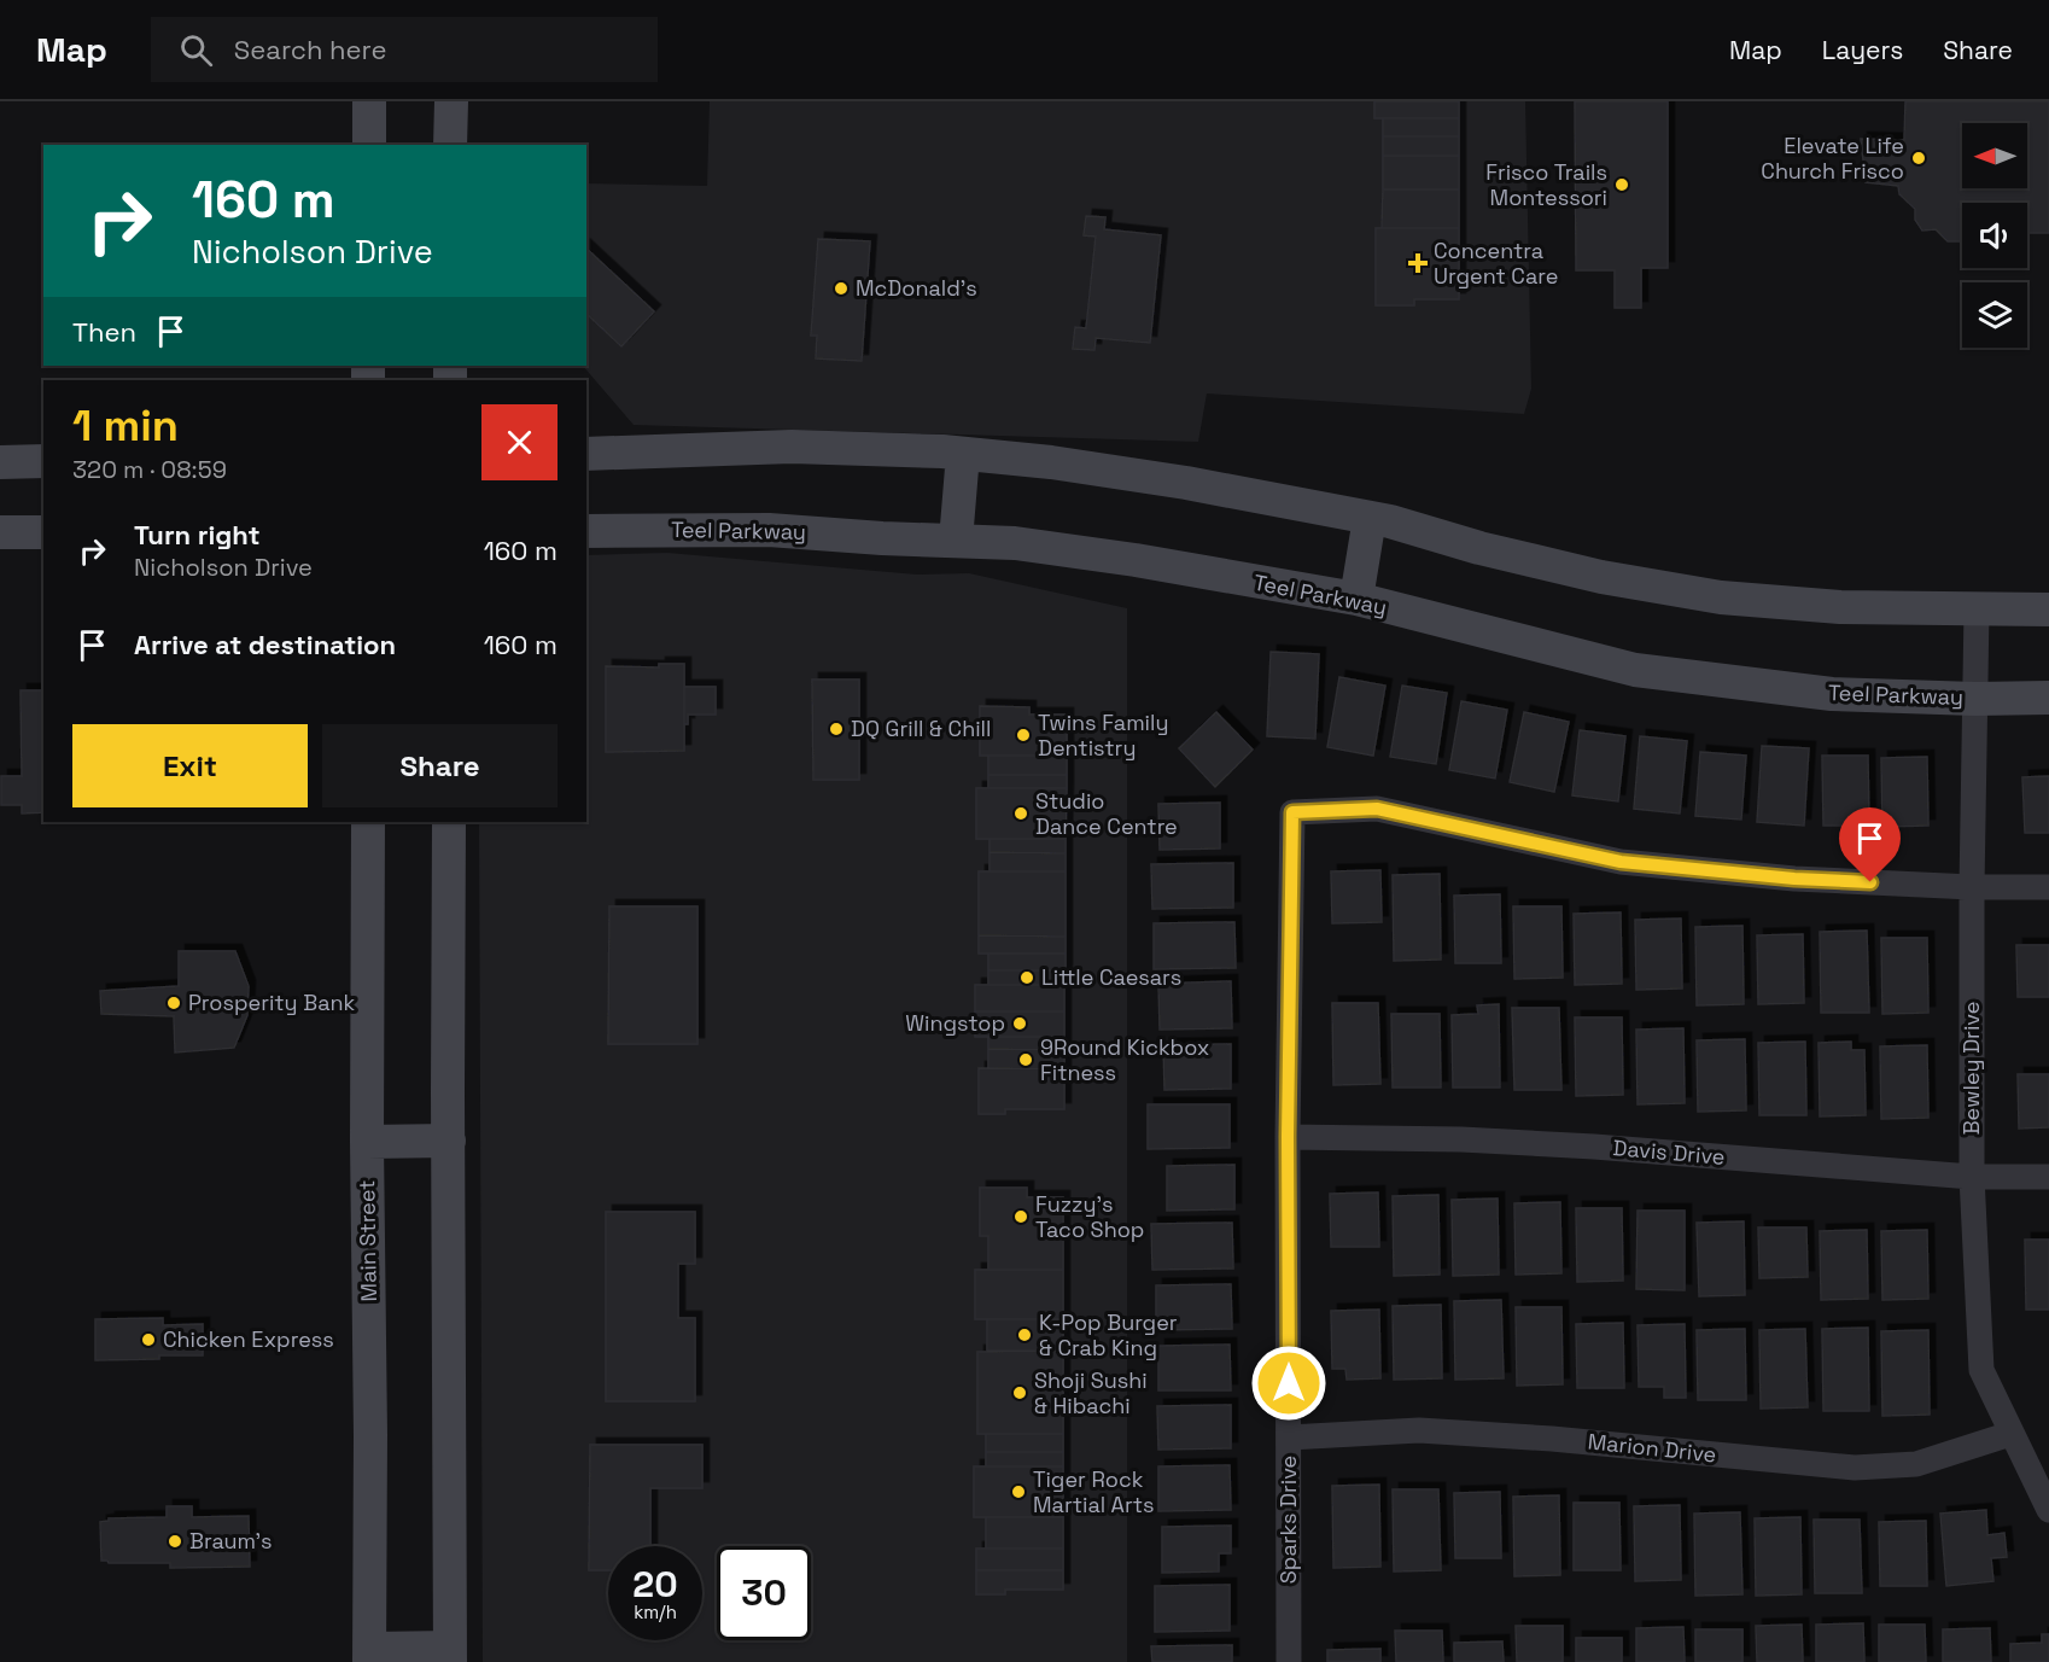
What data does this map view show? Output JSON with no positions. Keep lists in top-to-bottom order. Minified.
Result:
{"streets":{"main road":["Teel Parkway","Main Street"],"street":["Bewley Drive","Davis Drive","Marion Drive","Sparks Drive"]},"crossings":[["Teel Parkway","Bewley Drive"],["Bewley Drive","Davis Drive"],["Bewley Drive","Marion Drive"],["Bewley Drive","Sparks Drive"],["Davis Drive","Sparks Drive"],["Marion Drive","Sparks Drive"]],"places":{"other":["Elevate Life Church Frisco","Frisco Trails Montessori","McDonald's","DQ Grill & Chill","Twins Family Dentistry","Studio Dance Centre","Little Caesars","Prosperity Bank","Wingstop","9Round Kickbox Fitness","Fuzzy's Taco Shop","K-Pop Burger & Crab King","Chicken Express","Shoji Sushi & Hibachi","Tiger Rock Martial Arts","Braum's"],"health":["Concentra Urgent Care"]},"north":"left","page":{"header":"Map","search":"Search here","nav":["Map","Layers","Share"],"turn":["160 m","Nicholson Drive"],"then":"Then","heading":["1 min","320 m · 08:59"],"list":[{"name":"Turn right","note":"Nicholson Drive","value":"160 m"},{"name":"Arrive at destination","value":"160 m"}],"buttons":["Exit","Share"],"speed":"20 km/h","limit":"30"}}
